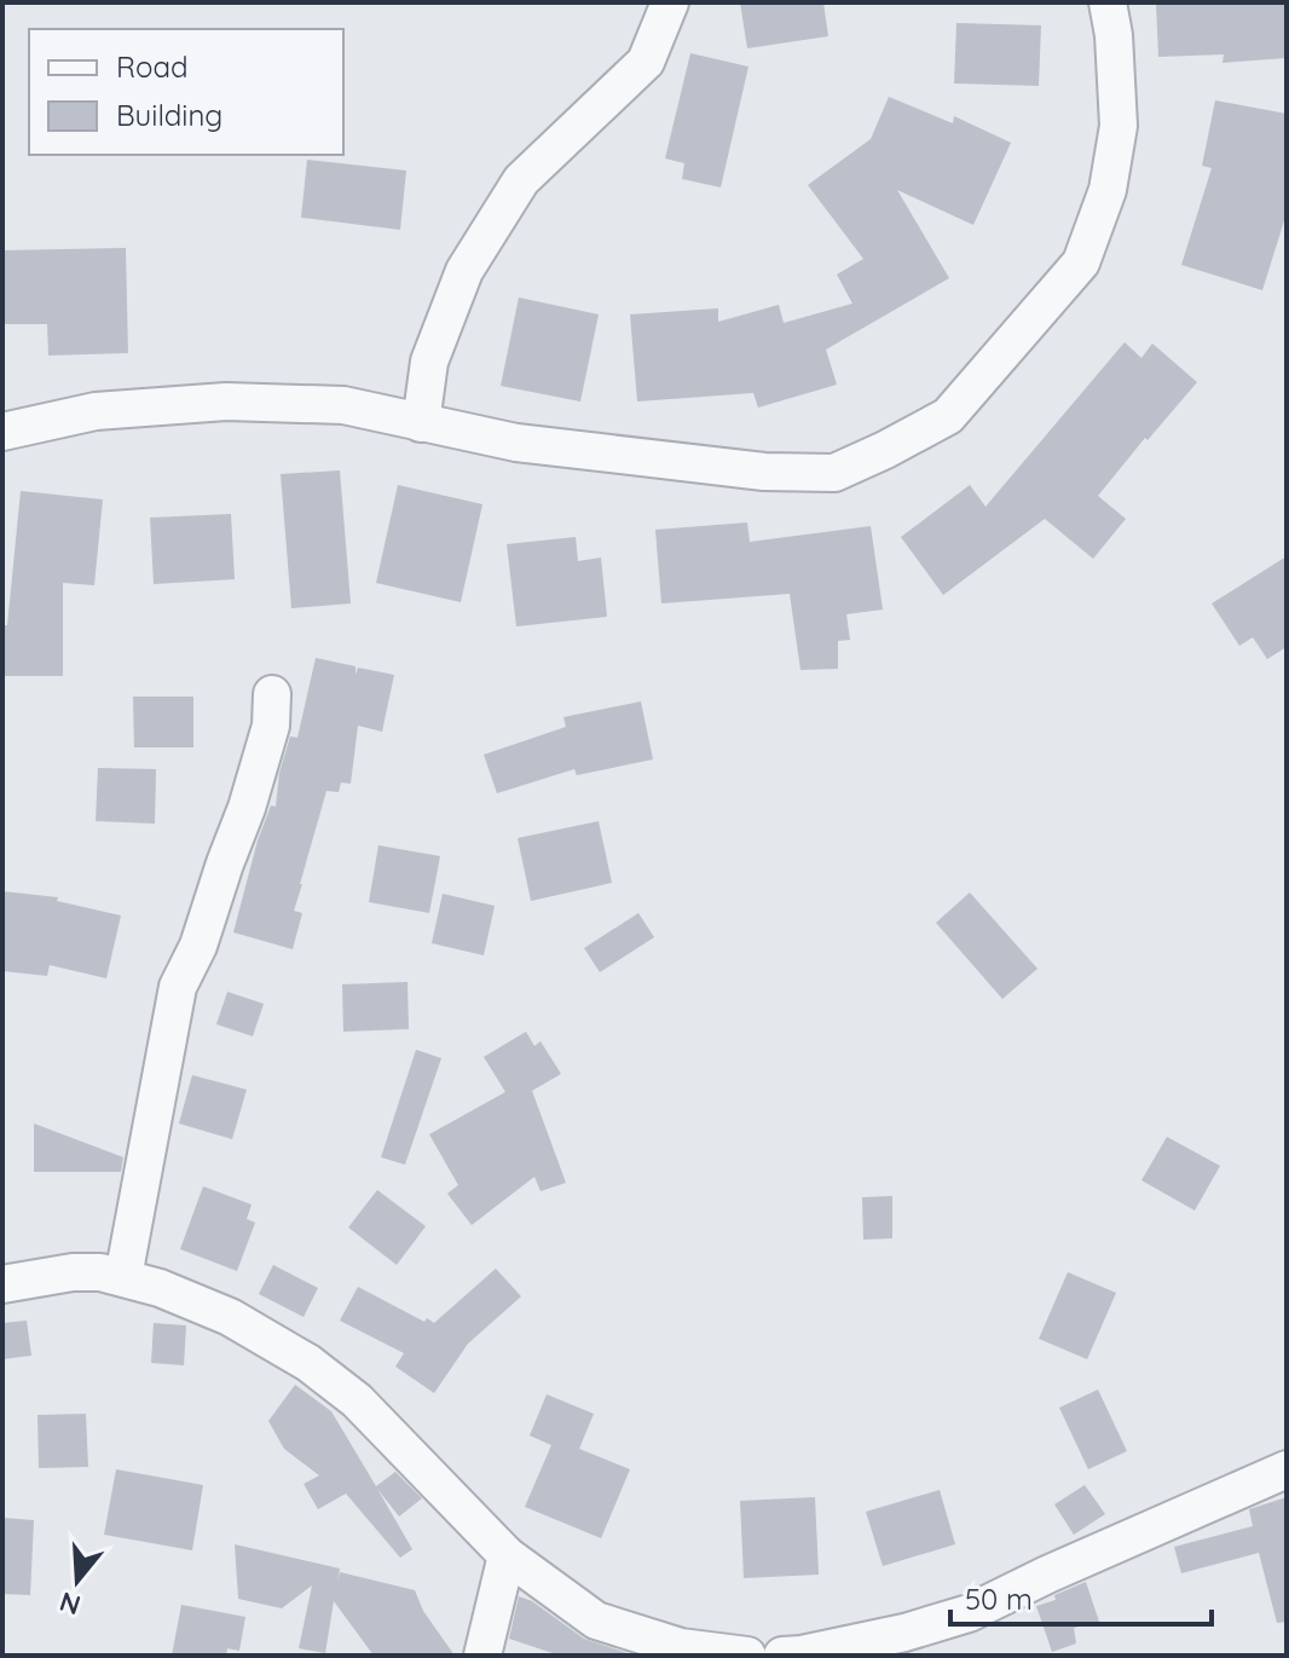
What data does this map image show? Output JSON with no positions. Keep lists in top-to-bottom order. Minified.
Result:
{"legend":["Road","Building"],"scale_bar":"50 m","north":"bottom"}
